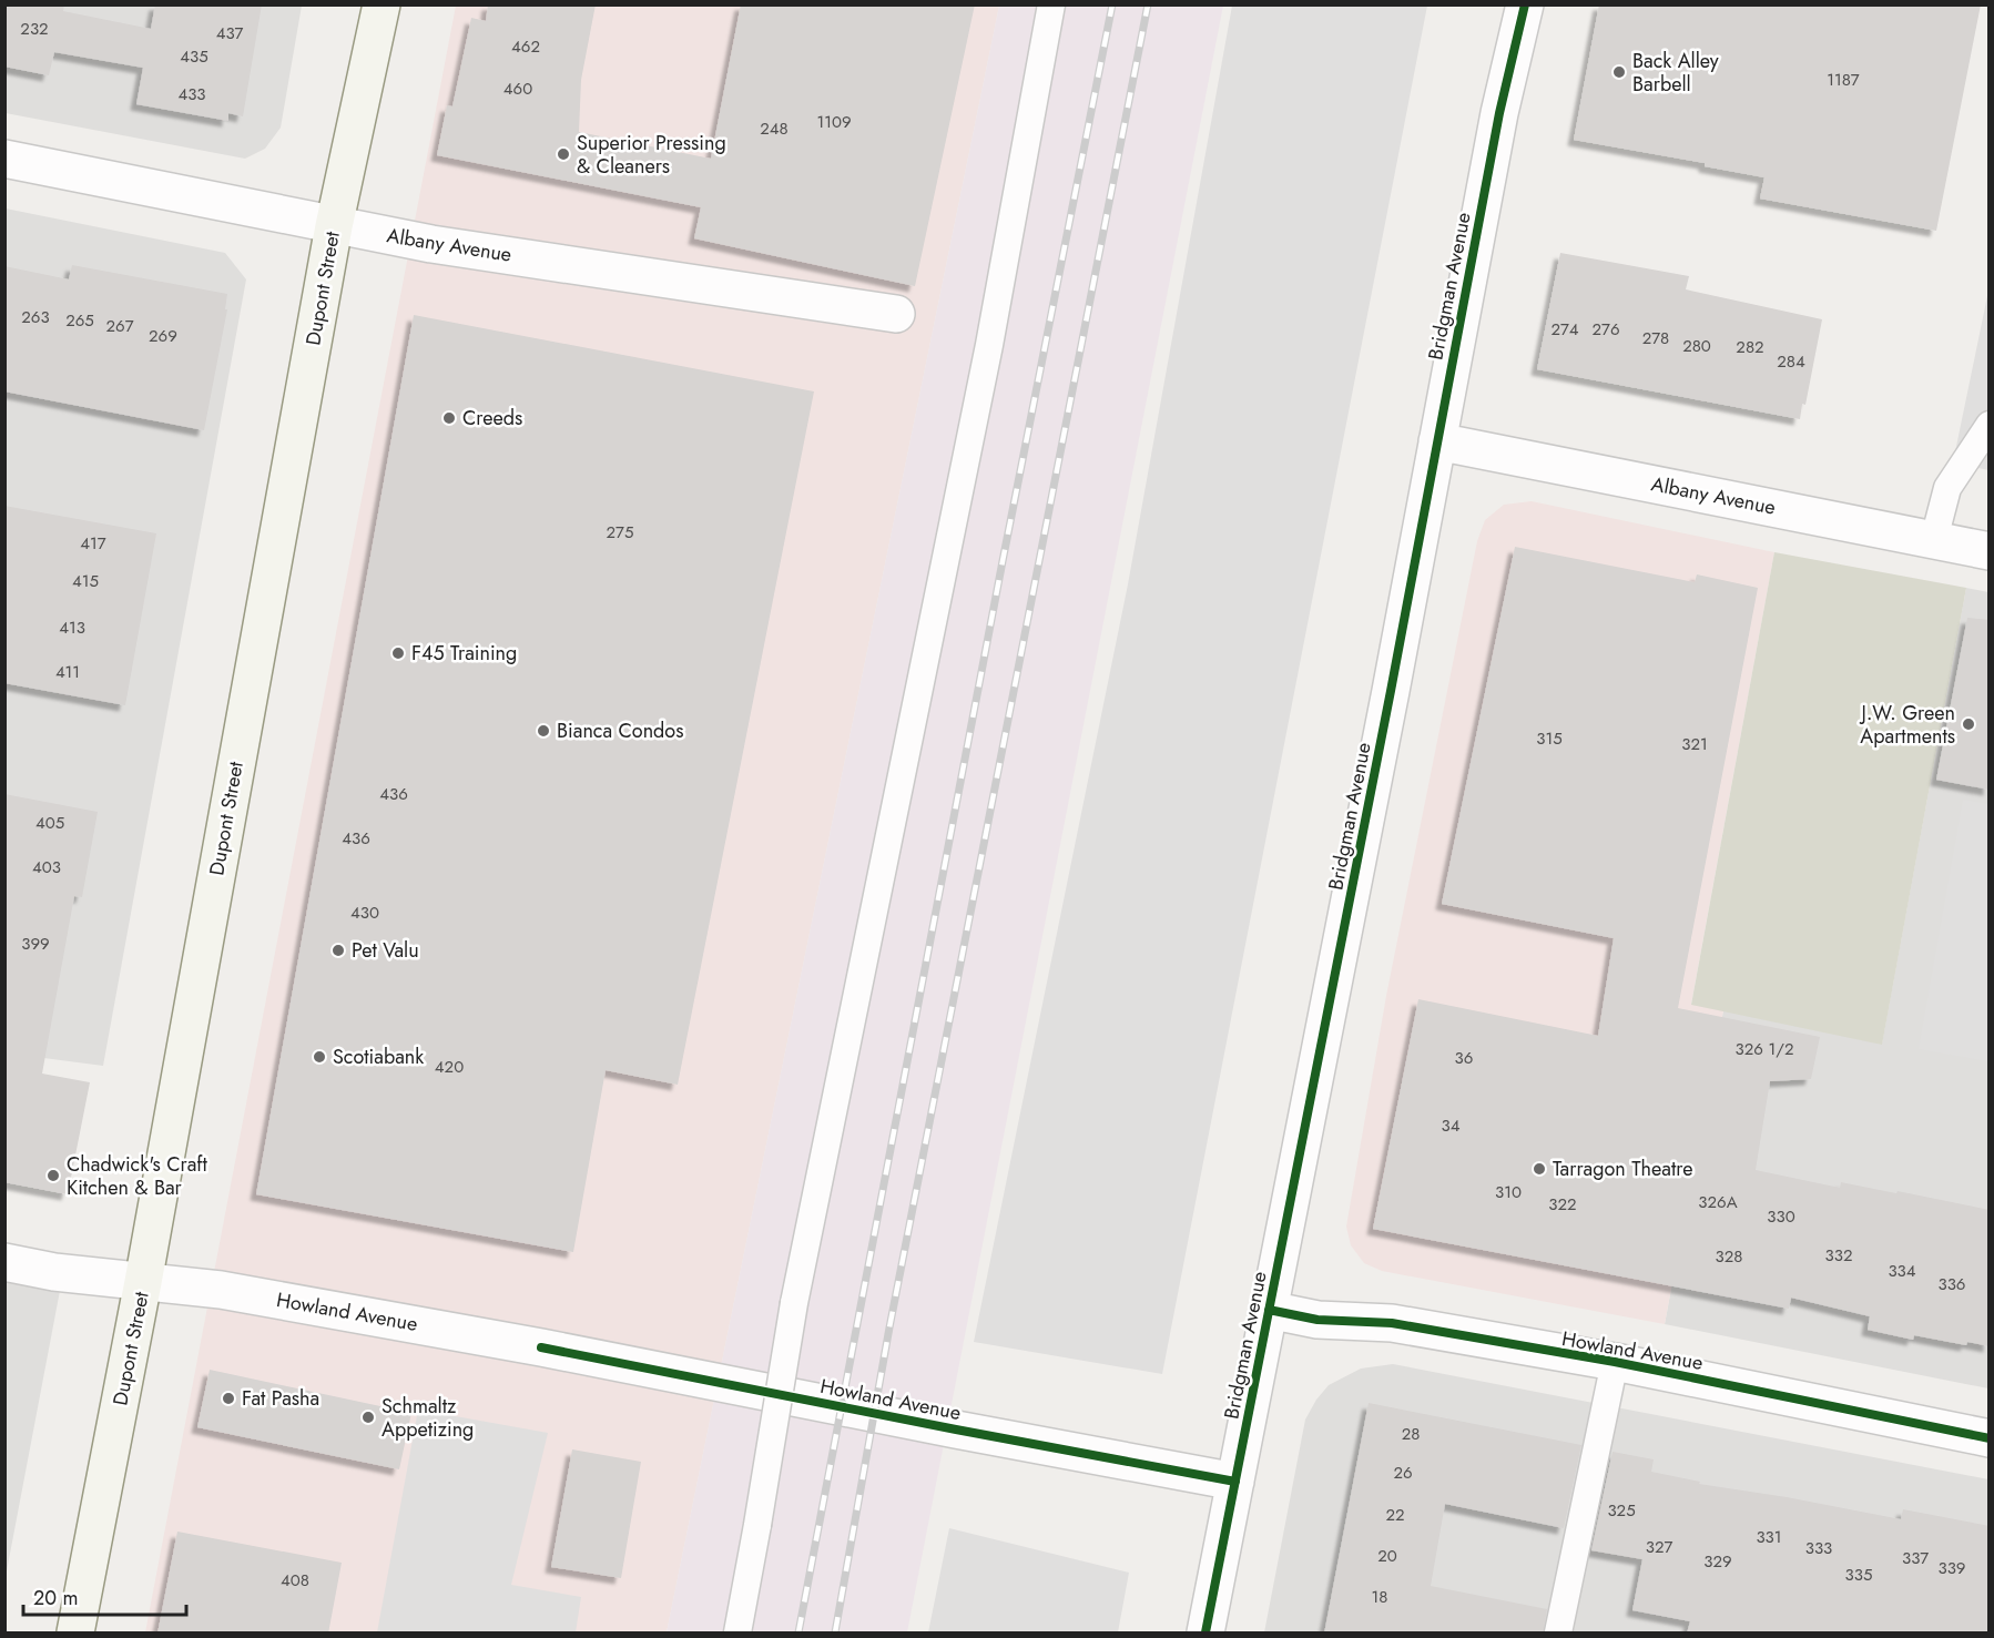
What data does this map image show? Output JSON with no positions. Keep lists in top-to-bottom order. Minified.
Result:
{"streets":{"main road":["Dupont Street"],"street":["Albany Avenue","Bridgman Avenue","Howland Avenue"]},"crossings":[["Albany Avenue","Bridgman Avenue"],["Albany Avenue","Dupont Street"],["Bridgman Avenue","Howland Avenue"],["Dupont Street","Howland Avenue"]],"places":["Back Alley Barbell","Superior Pressing & Cleaners","Creeds","F45 Training","J.W. Green Apartments","Bianca Condos","Pet Valu","Scotiabank","Tarragon Theatre","Chadwick's Craft Kitchen & Bar","Fat Pasha","Schmaltz Appetizing"],"house_numbers":["232","437","462","435","1187","460","433","1109","248","263","265","267","274","276","269","278","280","282","284","275","417","415","413","411","315","321","436","405","436","403","430","399","326 1/2","36","420","34","310","326A","322","330","332","328","334","336","28","26","325","22","331","327","333","20","337","329","339","335","408","18"],"scale_bar":"20 m"}
